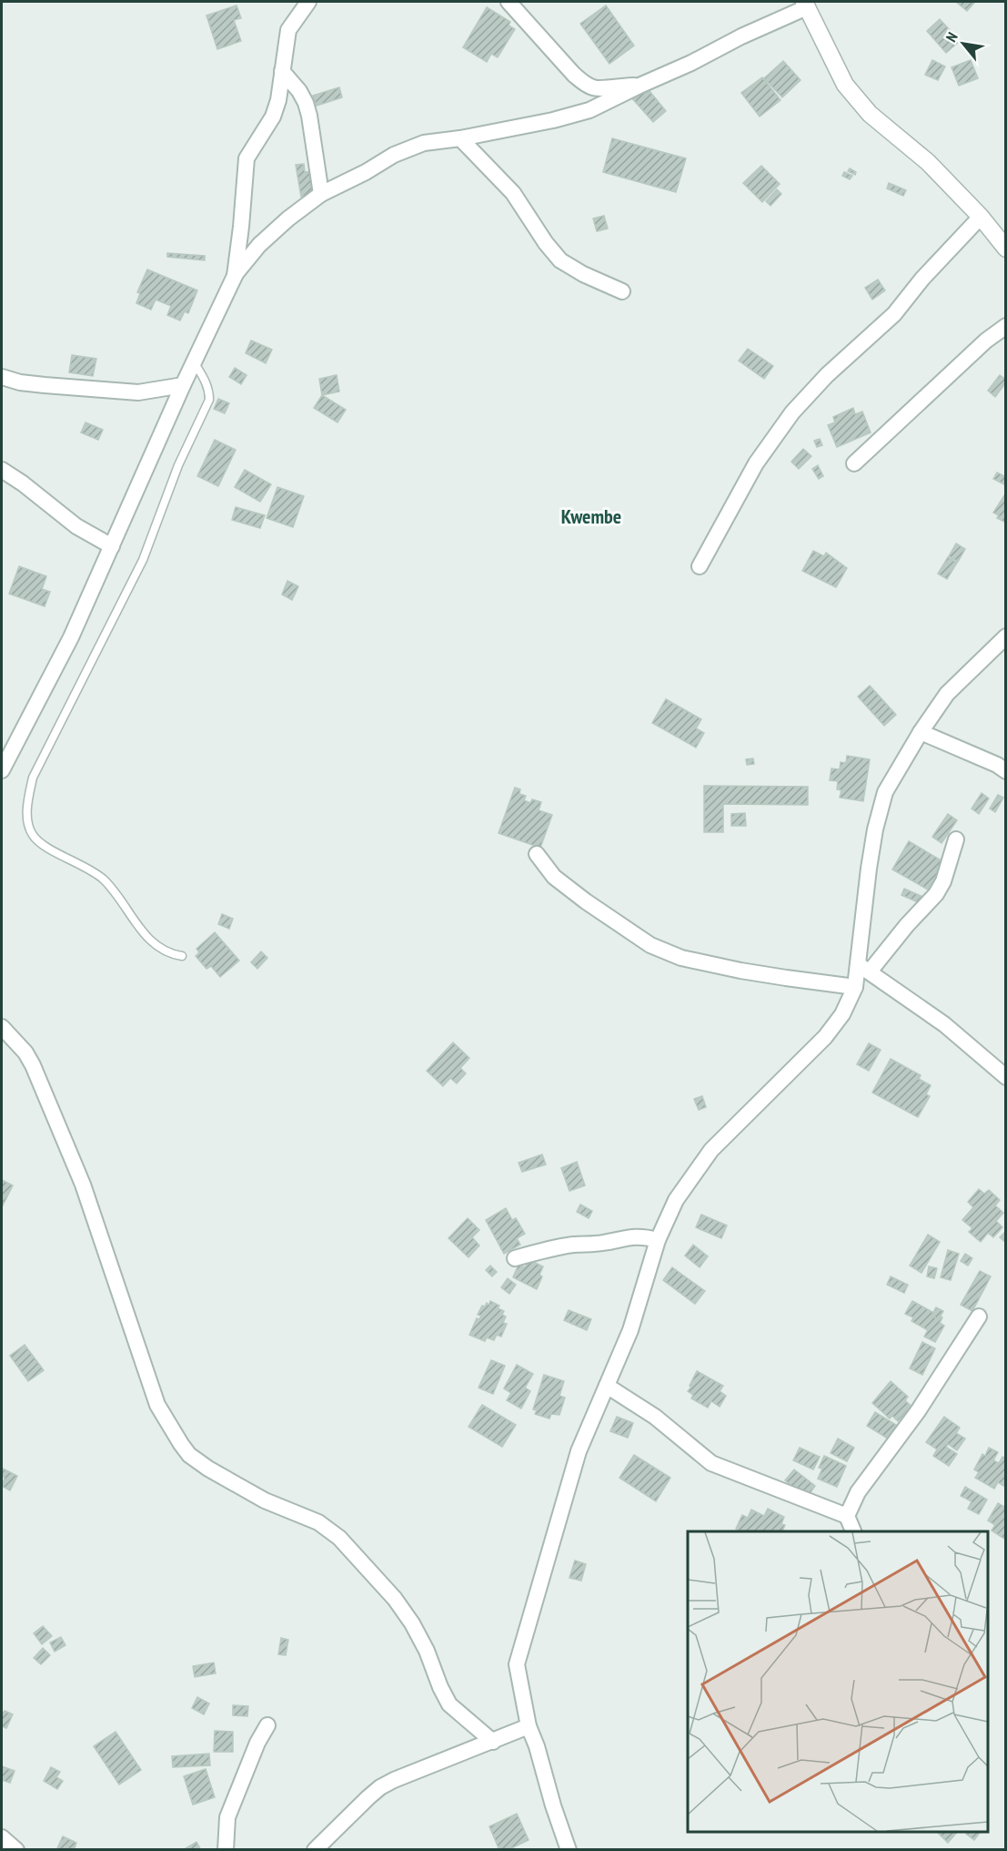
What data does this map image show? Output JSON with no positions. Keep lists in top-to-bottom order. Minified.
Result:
{"districts":["Kwembe"],"north":"top left"}
